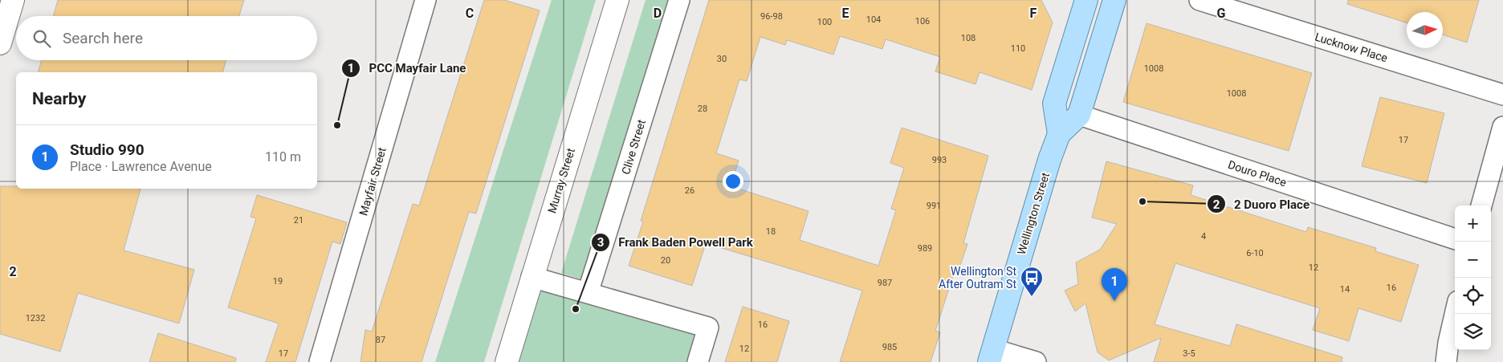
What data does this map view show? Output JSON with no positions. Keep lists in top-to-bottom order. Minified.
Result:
{"streets":{"main road":["Murray Street","Wellington Street"],"street":["Lucknow Place","Clive Street","Douro Place","Mayfair Street"]},"crossings":[["Douro Place","Wellington Street"]],"places":{"other":["PCC Mayfair Lane","2 Duoro Place","Frank Baden Powell Park"],"bus stop":["Wellington St After Outram St"]},"house_numbers":["96-98","104","106","100","108","110","30","1008","1008","28","17","993","26","991","21","18","4","989","6-10","20","12","19","987","16","14","1232","16","87","985","12","17","3-5"],"north":"right","page":{"search":"Search here","heading":"Nearby","list":[{"mark":"1","name":"Studio 990","note":"Place · Lawrence Avenue","value":"110 m"}],"map_buttons":["+","−"],"pins":"1"},"grid":{"columns":["C","D","E","F","G"],"rows":["2"]}}
